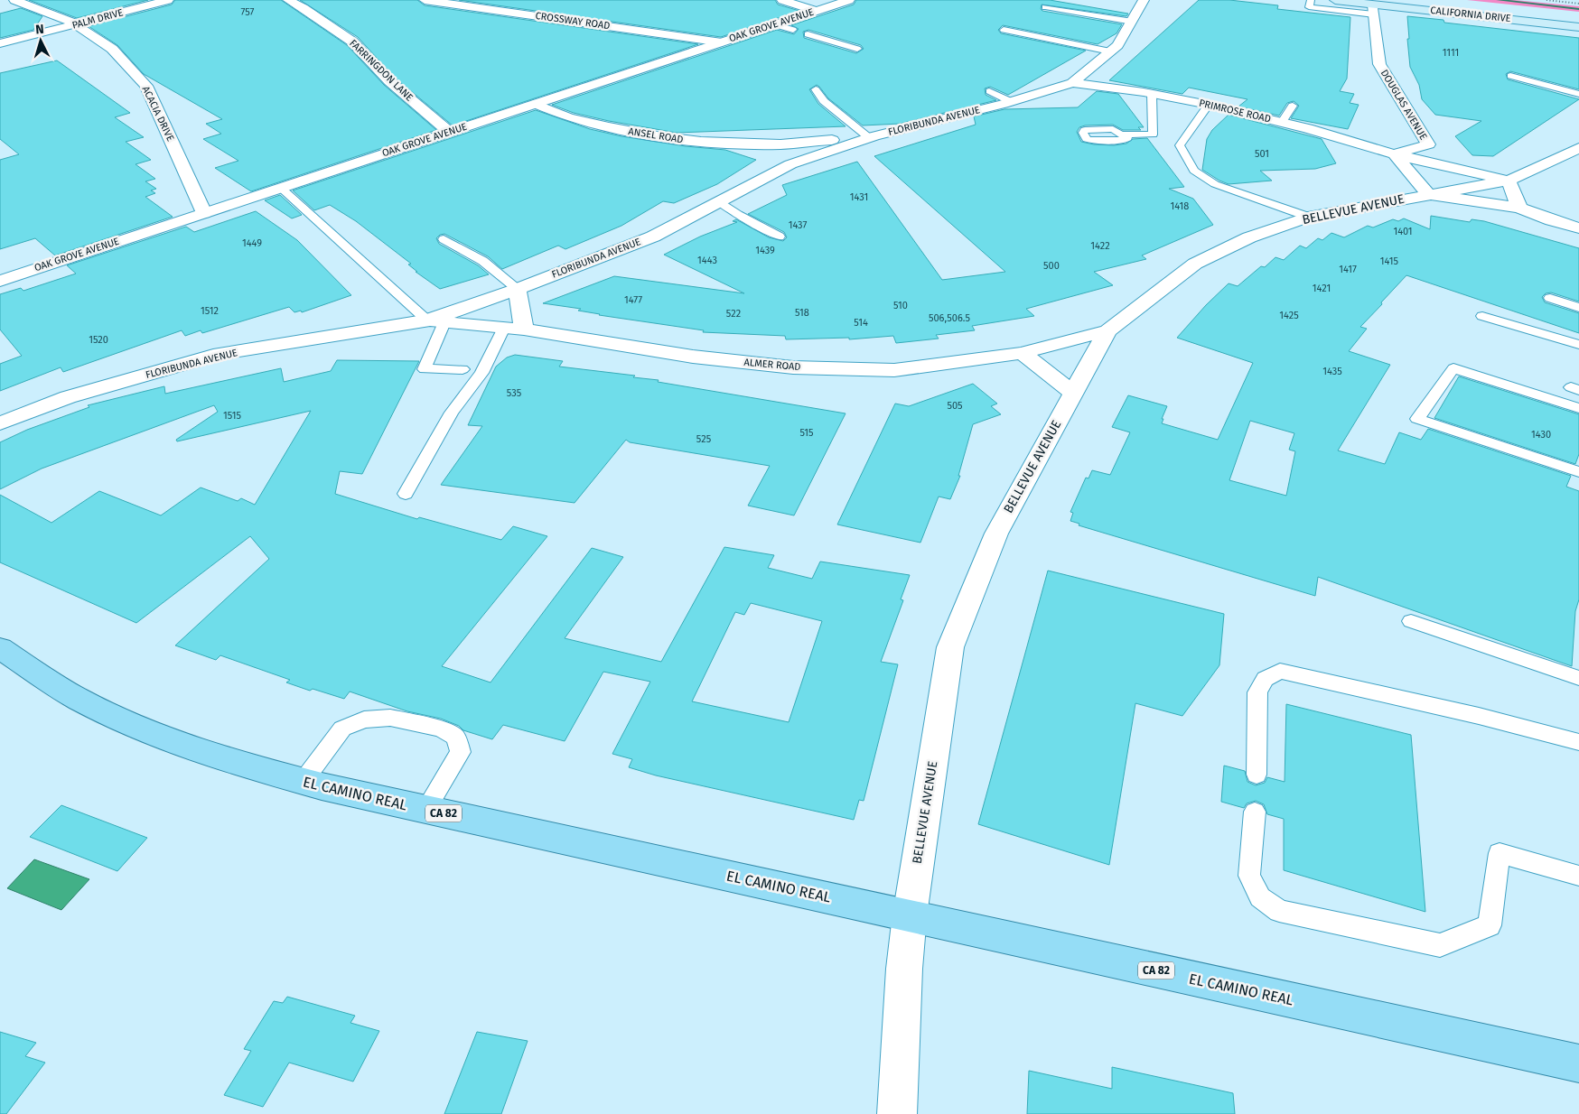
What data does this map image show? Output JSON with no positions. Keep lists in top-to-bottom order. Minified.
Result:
{"streets":{"main road":["CALIFORNIA DRIVE","EL CAMINO REAL","CA 82"],"street":["PALM DRIVE","CROSSWAY ROAD","OAK GROVE AVENUE","FARRINGDON LANE","DOUGLAS AVENUE","PRIMROSE ROAD","ACACIA DRIVE","FLORIBUNDA AVENUE","ANSEL ROAD","BELLEVUE AVENUE","ALMER ROAD"]},"crossings":[["CALIFORNIA DRIVE","DOUGLAS AVENUE"],["PALM DRIVE","ACACIA DRIVE"],["CROSSWAY ROAD","OAK GROVE AVENUE"],["OAK GROVE AVENUE","FARRINGDON LANE"],["OAK GROVE AVENUE","ACACIA DRIVE"],["OAK GROVE AVENUE","ANSEL ROAD"],["DOUGLAS AVENUE","PRIMROSE ROAD"],["PRIMROSE ROAD","FLORIBUNDA AVENUE"],["PRIMROSE ROAD","BELLEVUE AVENUE"],["FLORIBUNDA AVENUE","ANSEL ROAD"],["FLORIBUNDA AVENUE","ALMER ROAD"],["BELLEVUE AVENUE","ALMER ROAD"],["BELLEVUE AVENUE","EL CAMINO REAL"]],"house_numbers":["757","1111","501","1431","1418","1437","1401","1449","1422","1439","1443","1415","500","1417","1421","1477","510","1512","518","522","1425","506,506.5","514","1520","1435","535","505","1515","515","1430","525"],"north":"top"}
